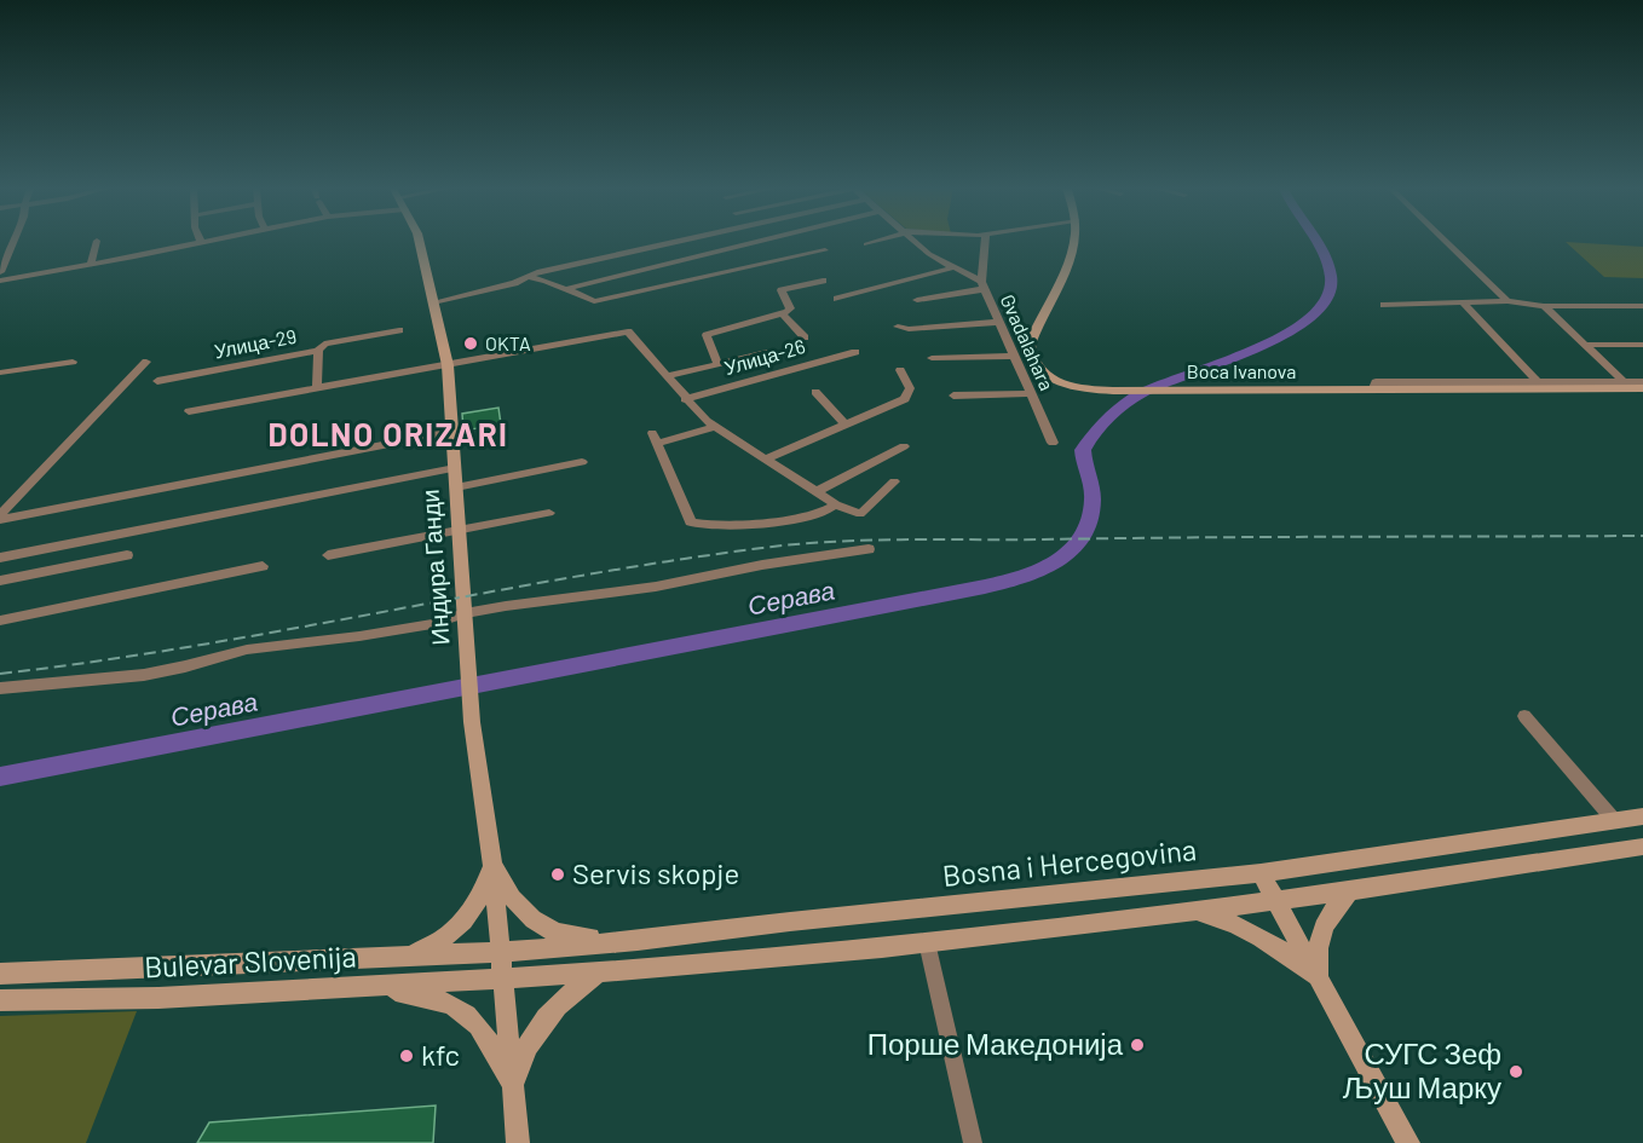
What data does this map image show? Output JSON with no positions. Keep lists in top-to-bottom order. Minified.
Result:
{"streets":{"street":["Gvadalahara","Улица-29","Улица-26","Boca Ivanova","Индира Ганди","Bosna i Hercegovina","Bulevar Slovenija"]},"crossings":[["Индира Ганди","Bosna i Hercegovina"],["Индира Ганди","Bulevar Slovenija"],["Bosna i Hercegovina","Bulevar Slovenija"]],"districts":["DOLNO ORIZARI"],"water":["Серава"],"places":["OKTA","Servis skopje","Порше Македонија","kfc","СУГС Зеф Љуш Марку"]}
